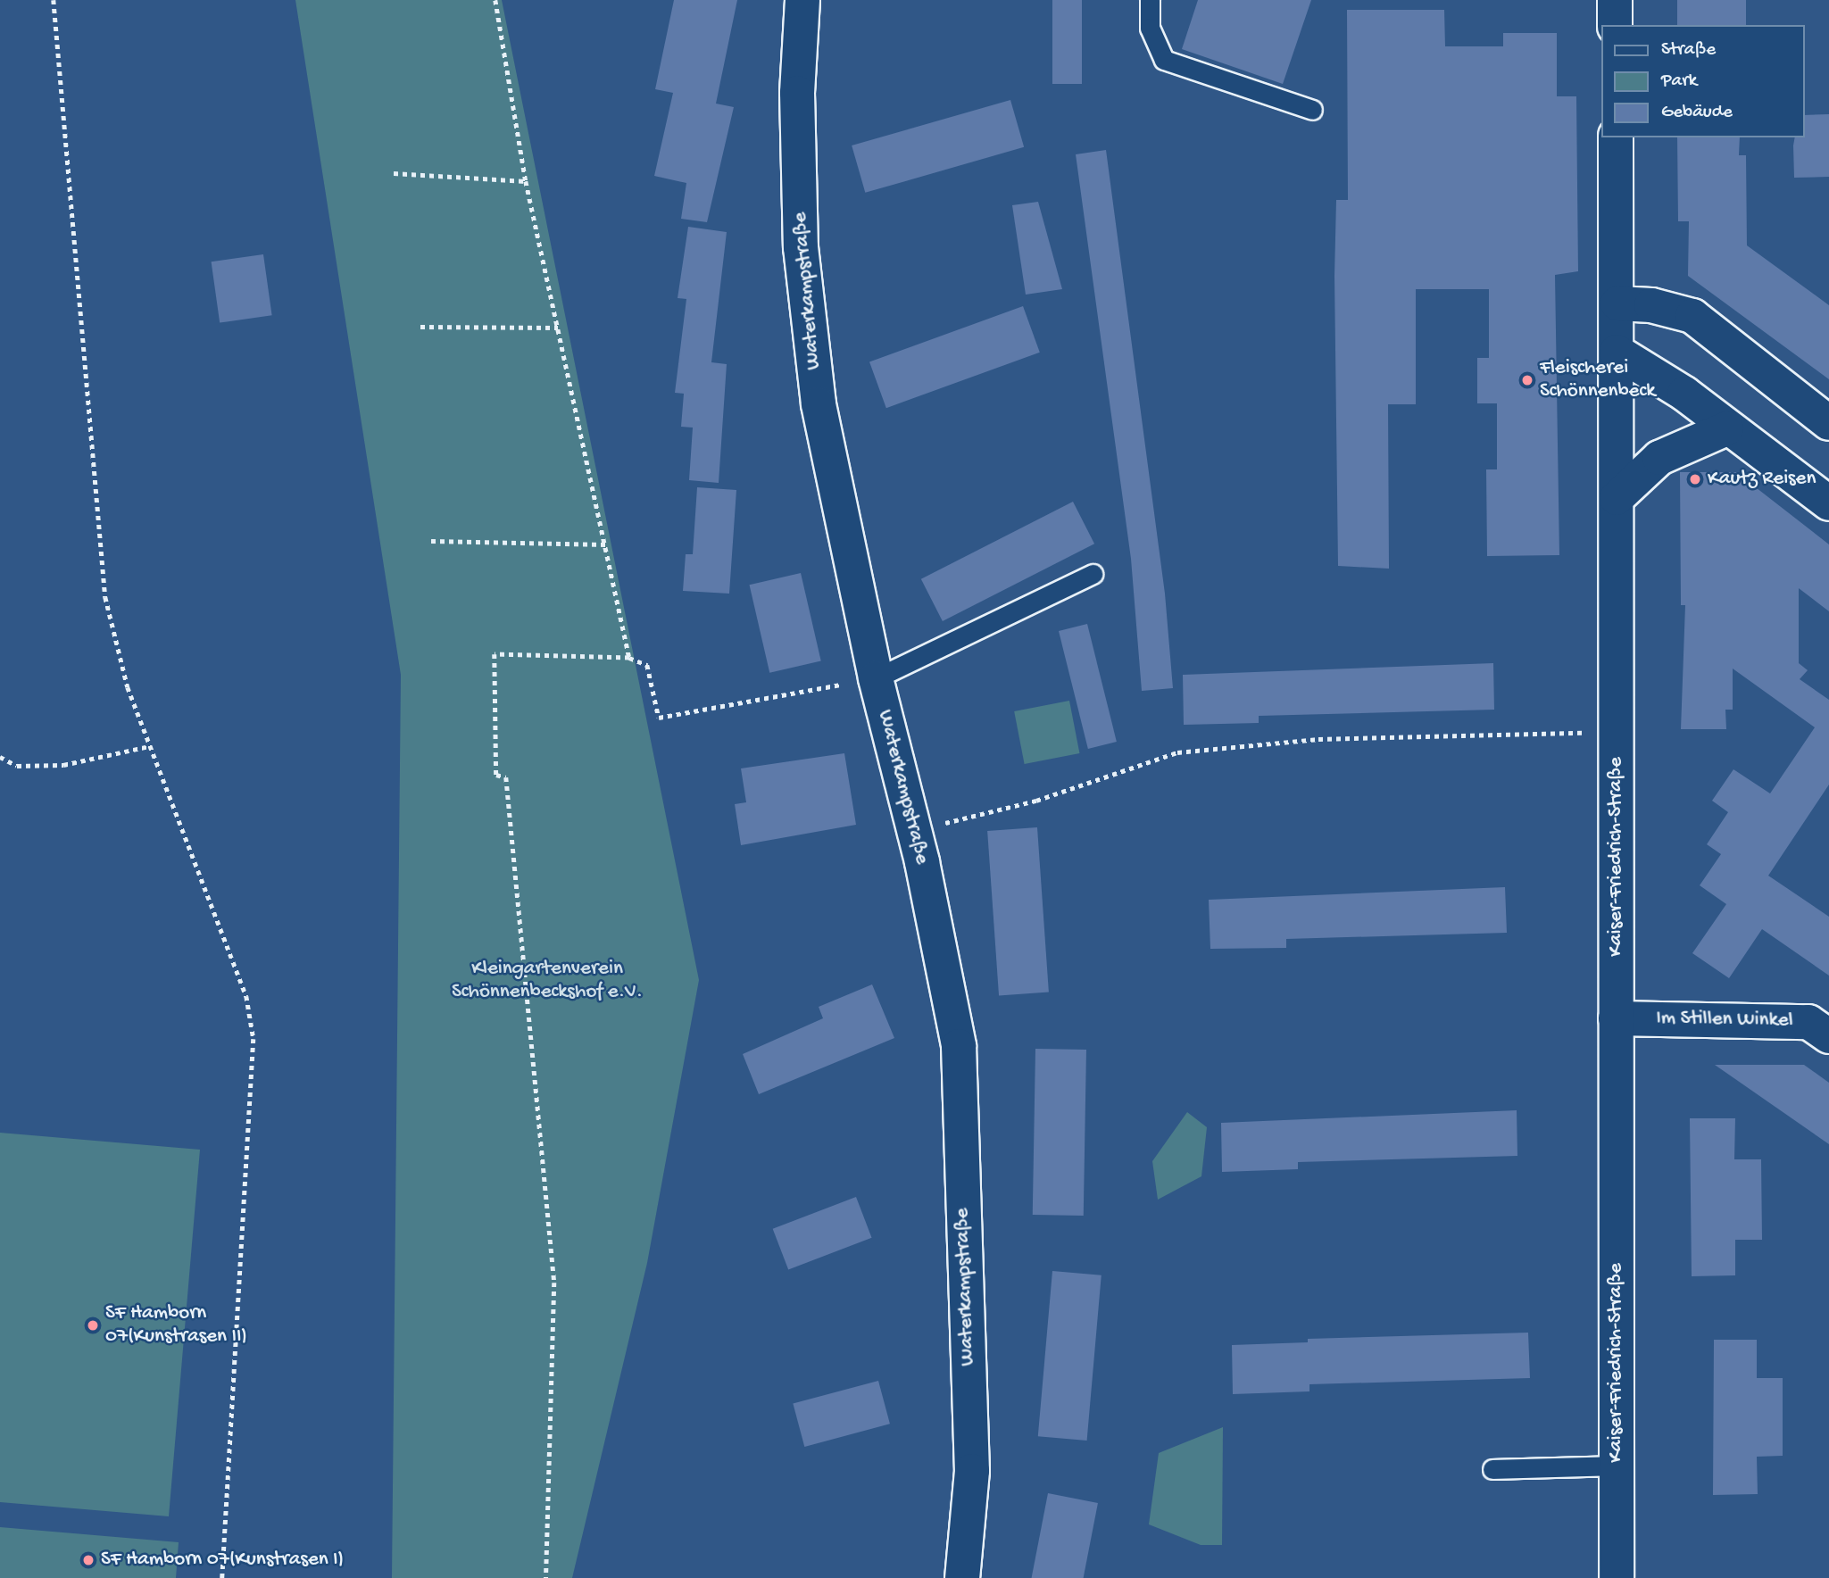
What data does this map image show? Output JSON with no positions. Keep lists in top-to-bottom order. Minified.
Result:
{"streets":{"street":["Waterkampstraße","Kaiser-Friedrich-Straße","Im Stillen Winkel"]},"crossings":[["Kaiser-Friedrich-Straße","Im Stillen Winkel"]],"parks":["Kleingartenverein Schönnenbeckshof e.V."],"places":["Fleischerei Schönnenbeck","Kautz Reisen","SF Hamborn 07(Kunstrasen II)","SF Hamborn 07(Kunstrasen I)"],"legend":["Straße","Park","Gebäude"]}
